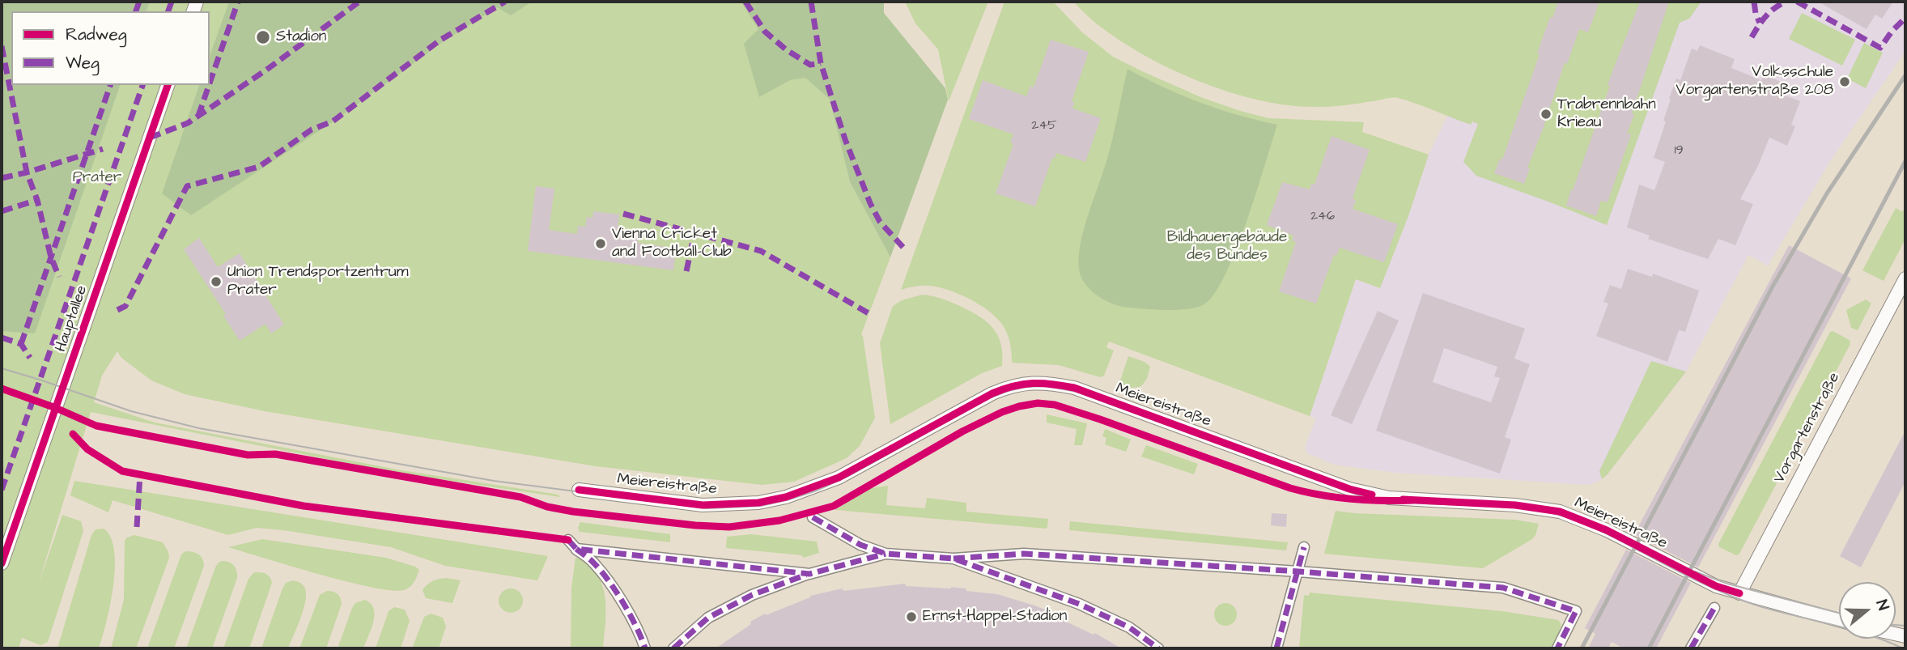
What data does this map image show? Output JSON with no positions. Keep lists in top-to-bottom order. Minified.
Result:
{"streets":{"street":["Hauptallee","Meiereistraße","Vorgartenstraße"]},"crossings":[["Meiereistraße","Vorgartenstraße"]],"parks":["Prater","Bildhauergebäude des Bundes"],"places":["Stadion","Volksschule Vorgartenstraße 208","Trabrennbahn Krieau","Vienna Cricket and Football-Club","Union Trendsportzentrum Prater","Ernst-Happel-Stadion"],"house_numbers":["245","19","246"],"legend":["Radweg","Weg"],"north":"right"}
